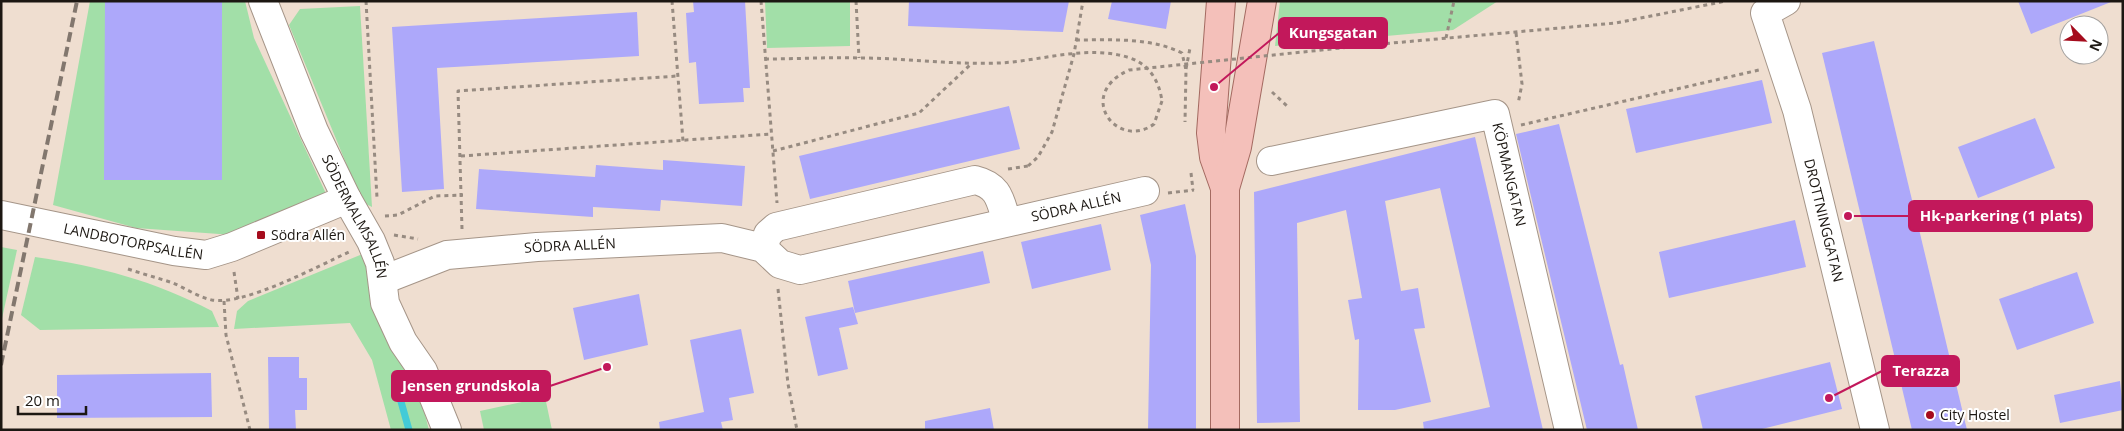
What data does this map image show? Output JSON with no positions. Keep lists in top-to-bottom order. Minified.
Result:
{"streets":{"street":["KÖPMANGATAN","SÖDRA ALLÉN","SÖDERMALMSALLÉN","DROTTNINGGATAN","LANDBOTORPSALLÉN"]},"crossings":[["SÖDRA ALLÉN","SÖDERMALMSALLÉN"],["SÖDERMALMSALLÉN","LANDBOTORPSALLÉN"]],"places":{"other":["Kungsgatan","Hk-parkering (1 plats)","Jensen grundskola","Terazza","City Hostel"],"transit":["Södra Allén"]},"scale_bar":"20 m","north":"bottom right"}
